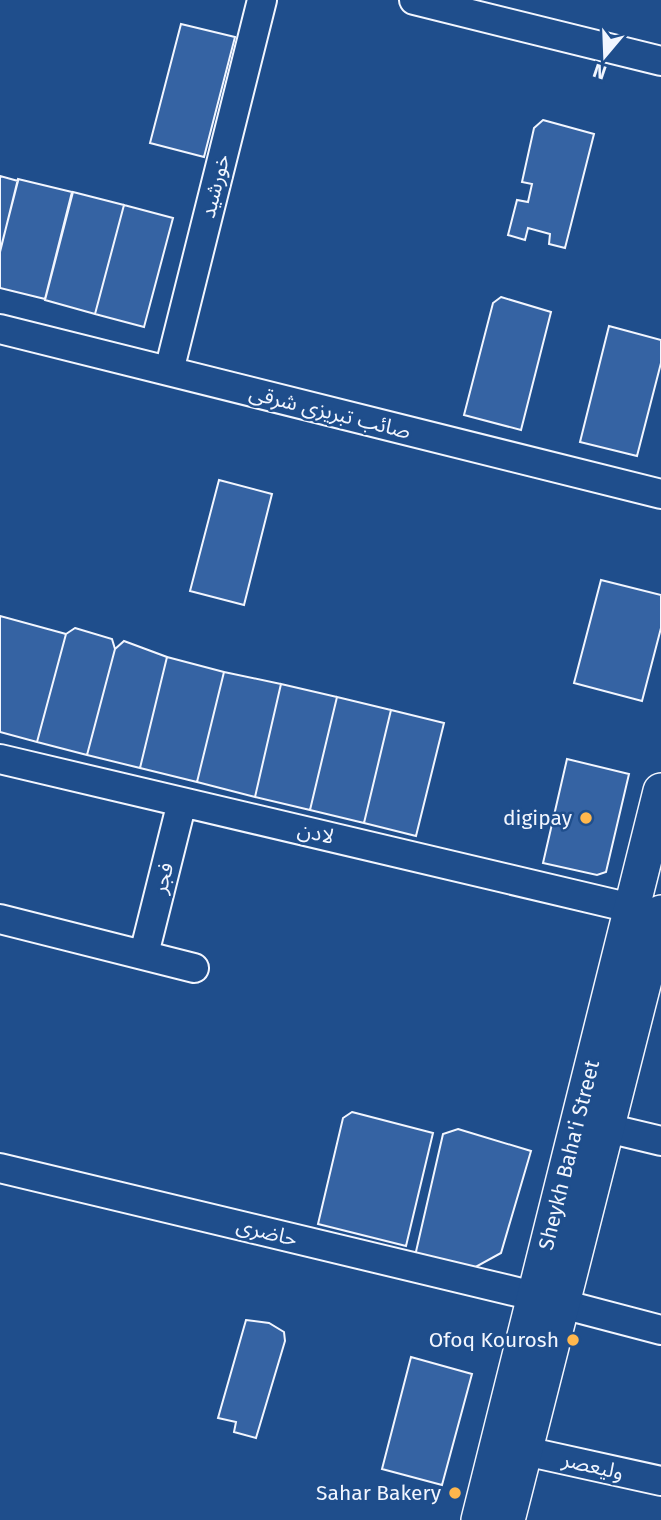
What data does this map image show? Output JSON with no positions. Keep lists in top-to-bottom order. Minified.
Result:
{"streets":{"main road":["Sheykh Baha'i Street"],"street":["خورشید","صائب تبریزی شرقی","لادن","فجر","حاضری","ولیعصر"]},"crossings":[["خورشید","صائب تبریزی شرقی"],["لادن","فجر"],["لادن","Sheykh Baha'i Street"],["Sheykh Baha'i Street","حاضری"],["Sheykh Baha'i Street","ولیعصر"]],"places":["digipay","Ofoq Kourosh","Sahar Bakery"],"north":"bottom"}
